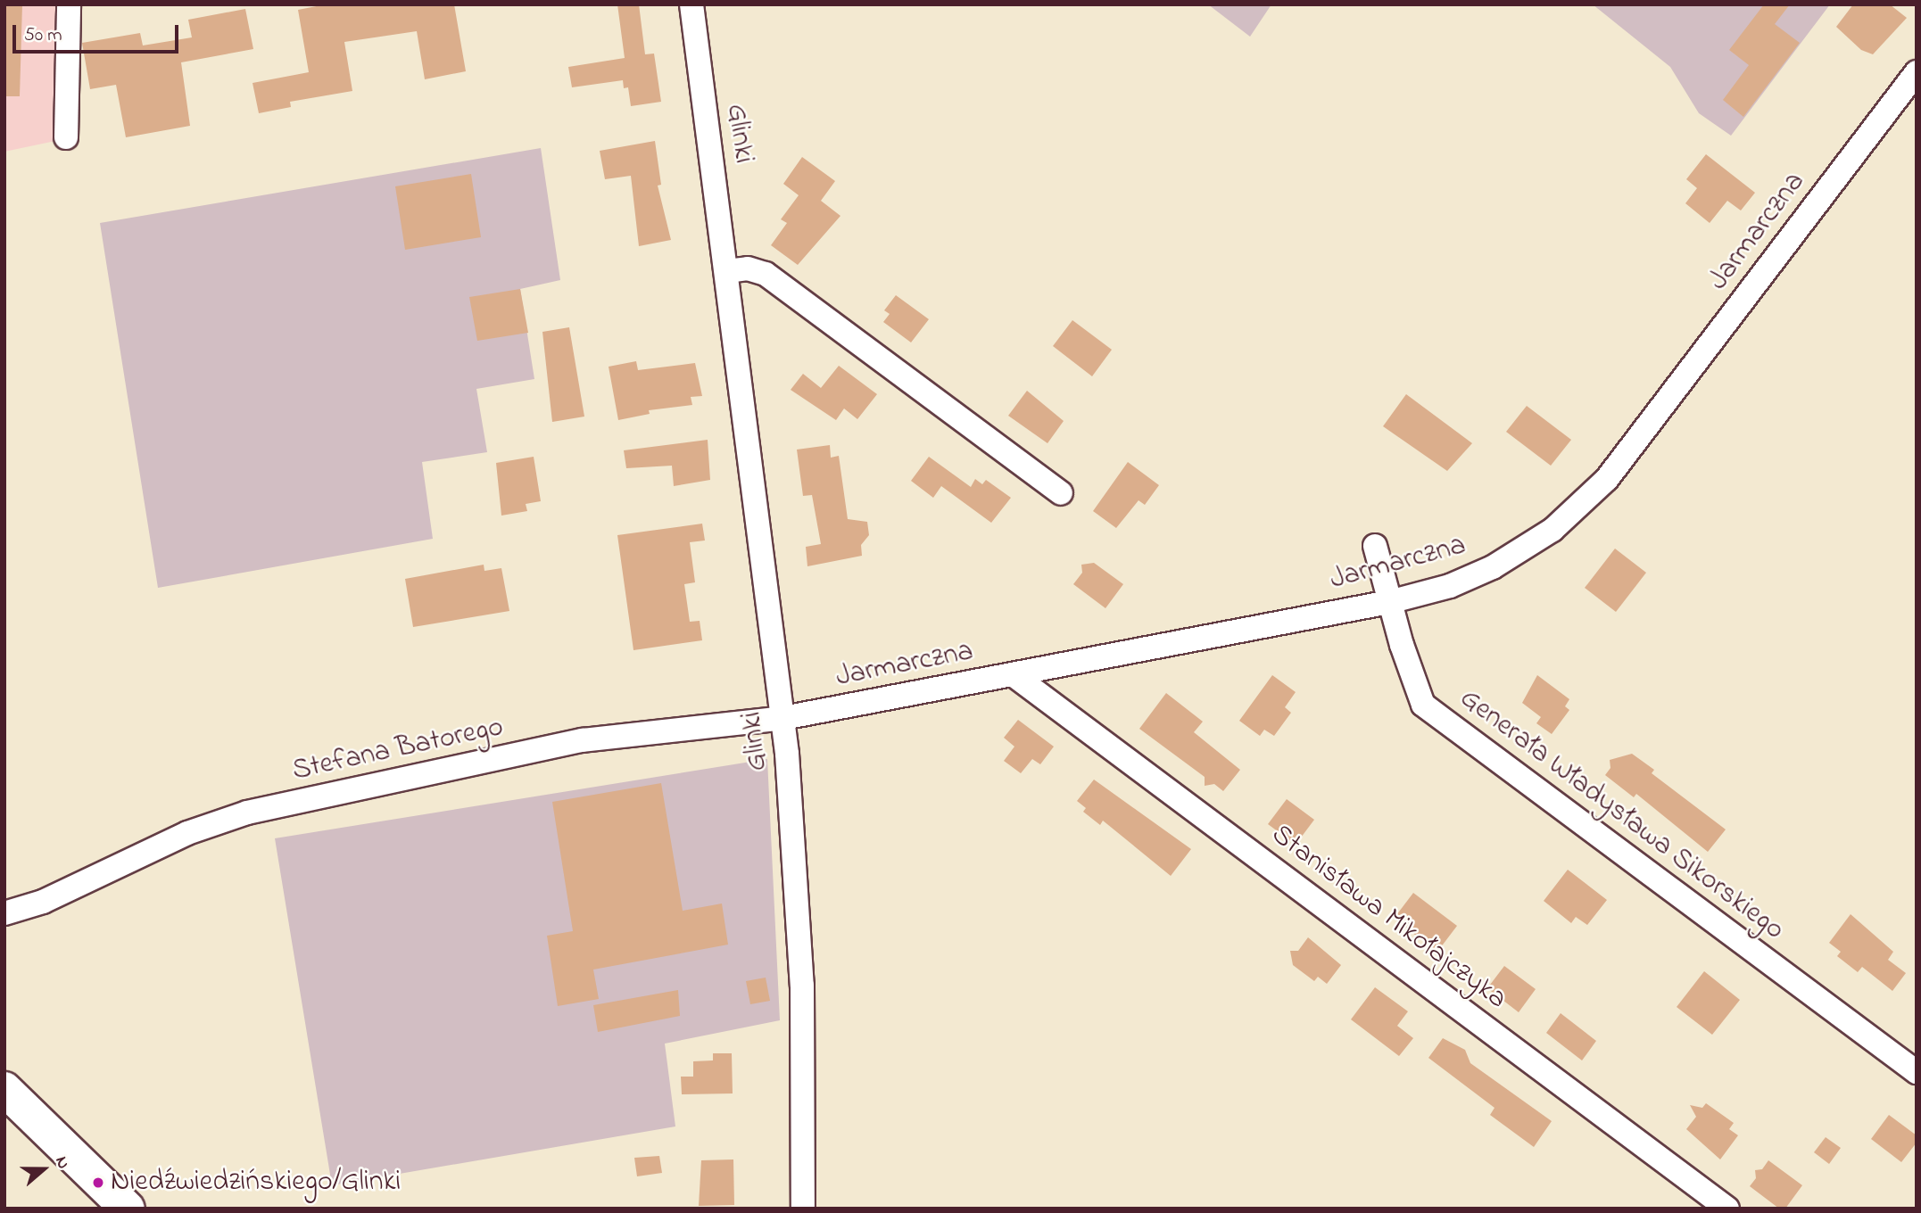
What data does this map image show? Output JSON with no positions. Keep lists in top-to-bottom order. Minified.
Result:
{"streets":{"street":["Glinki","Jarmarczna","Stefana Batorego","Generała Władysława Sikorskiego","Stanisława Mikołajczyka"]},"crossings":[["Glinki","Jarmarczna"],["Glinki","Stefana Batorego"],["Jarmarczna","Stefana Batorego"],["Jarmarczna","Generała Władysława Sikorskiego"],["Jarmarczna","Stanisława Mikołajczyka"]],"places":["Niedźwiedzińskiego/Glinki"],"scale_bar":"50 m","north":"right"}
